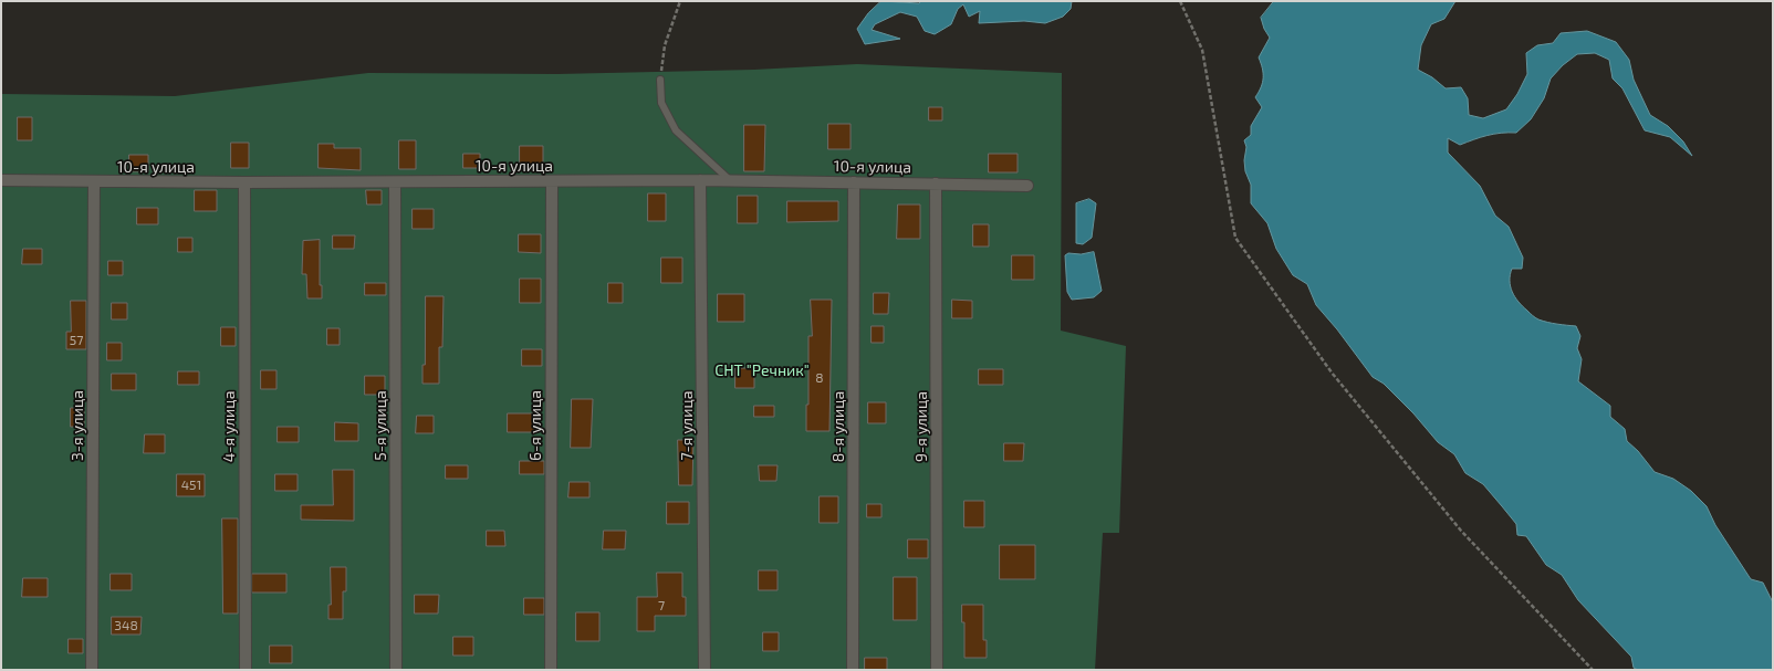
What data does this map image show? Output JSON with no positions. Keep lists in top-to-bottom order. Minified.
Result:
{"streets":{"street":["10-я улица","3-я улица","5-я улица","6-я улица","7-я улица","4-я улица","8-я улица","9-я улица"]},"crossings":[["10-я улица","3-я улица"],["10-я улица","5-я улица"],["10-я улица","6-я улица"],["10-я улица","7-я улица"],["10-я улица","4-я улица"],["10-я улица","8-я улица"],["10-я улица","9-я улица"]],"parks":["СНТ \"Речник\""],"house_numbers":["57","8","451","7","348"]}
